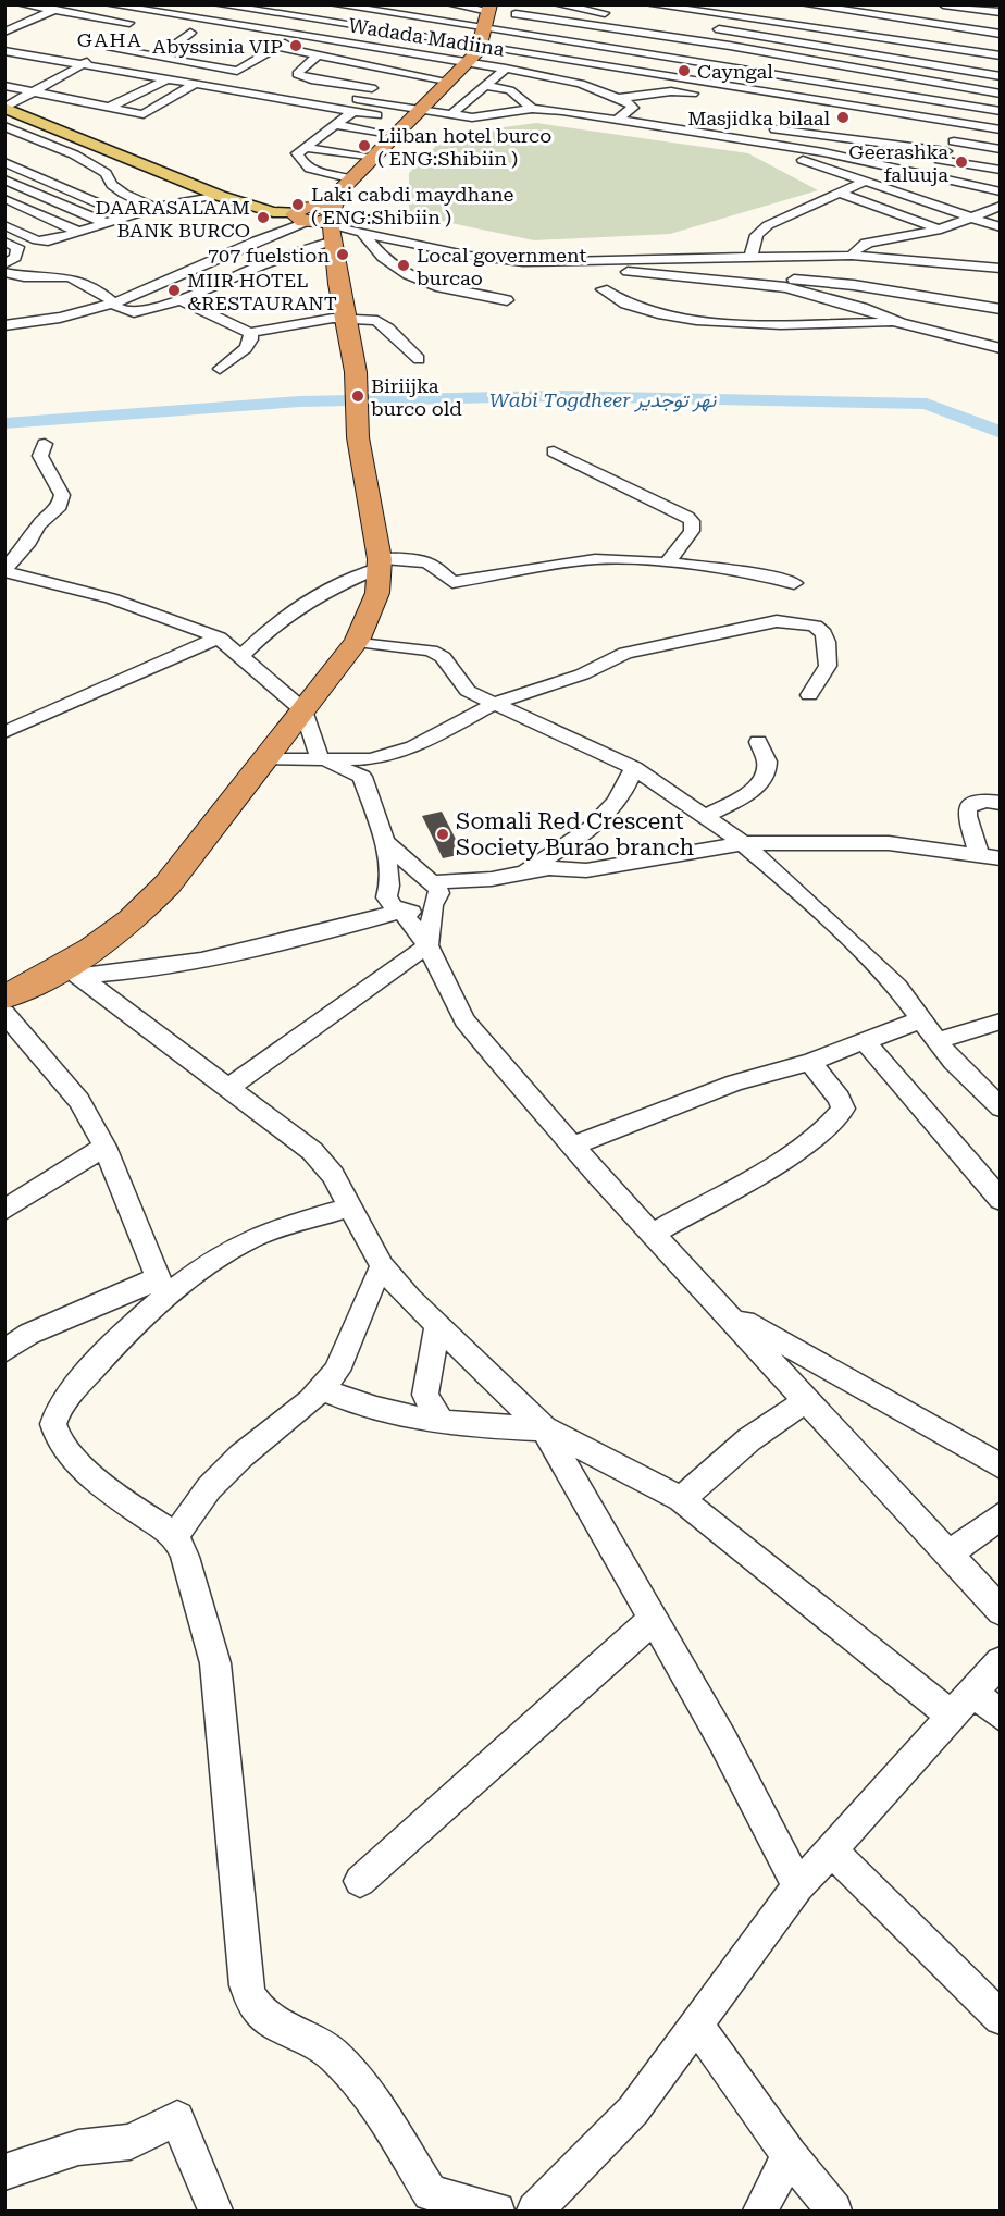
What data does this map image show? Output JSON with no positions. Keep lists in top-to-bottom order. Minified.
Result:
{"streets":{"street":["Wadada Madiina"]},"districts":["GAHA"],"water":["Wabi Togdheer نهر توجدير"],"places":["Abyssinia VIP","Cayngal","Masjidka bilaal","Liiban hotel burco ( ENG:Shibiin )","Geerashka faluuja","Laki cabdi maydhane ( ENG:Shibiin )","DAARASALAAM BANK BURCO","707 fuelstion","Local government burcao","MIIR HOTEL &RESTAURANT","Biriijka burco old","Somali Red Crescent Society Burao branch"]}
